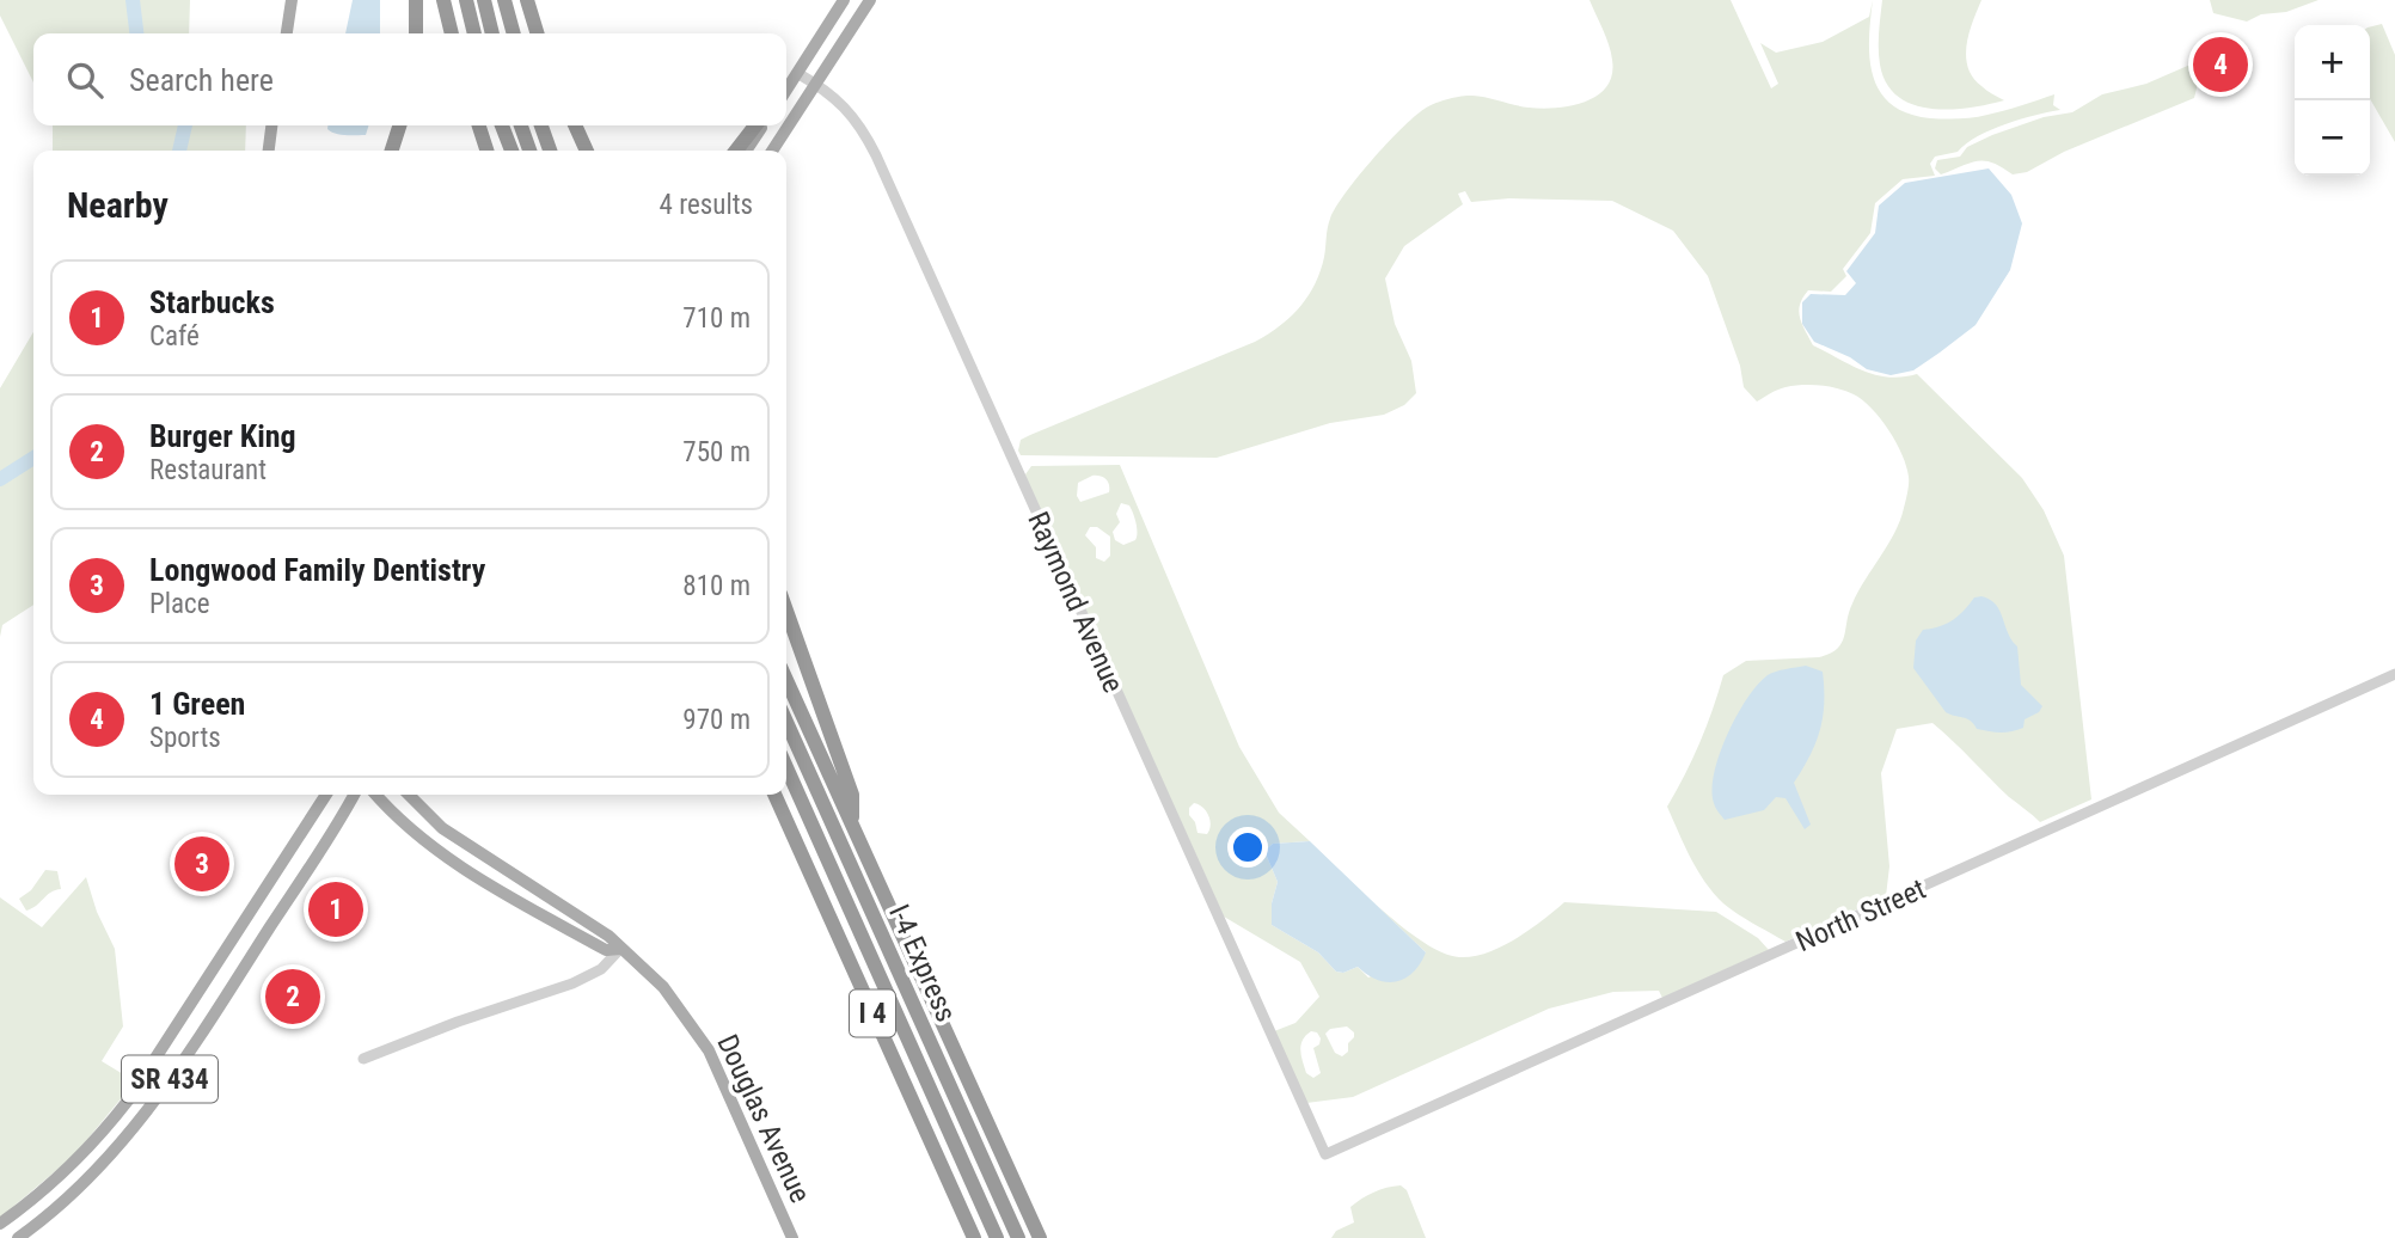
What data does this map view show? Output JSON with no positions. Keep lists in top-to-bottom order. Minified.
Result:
{"streets":{"highway":["I-4 Express","I 4"],"main road":["SR 434","Douglas Avenue"],"street":["Raymond Avenue","North Street"]},"crossings":[["Raymond Avenue","North Street"]],"page":{"map_buttons":["+","−"],"pins":["4","3","1","2"],"search":"Search here","heading":["Nearby","4 results"],"list":[{"mark":"1","name":"Starbucks","note":"Café","value":"710 m"},{"mark":"2","name":"Burger King","note":"Restaurant","value":"750 m"},{"mark":"3","name":"Longwood Family Dentistry","note":"Place","value":"810 m"},{"mark":"4","name":"1 Green","note":"Sports","value":"970 m"}]}}
